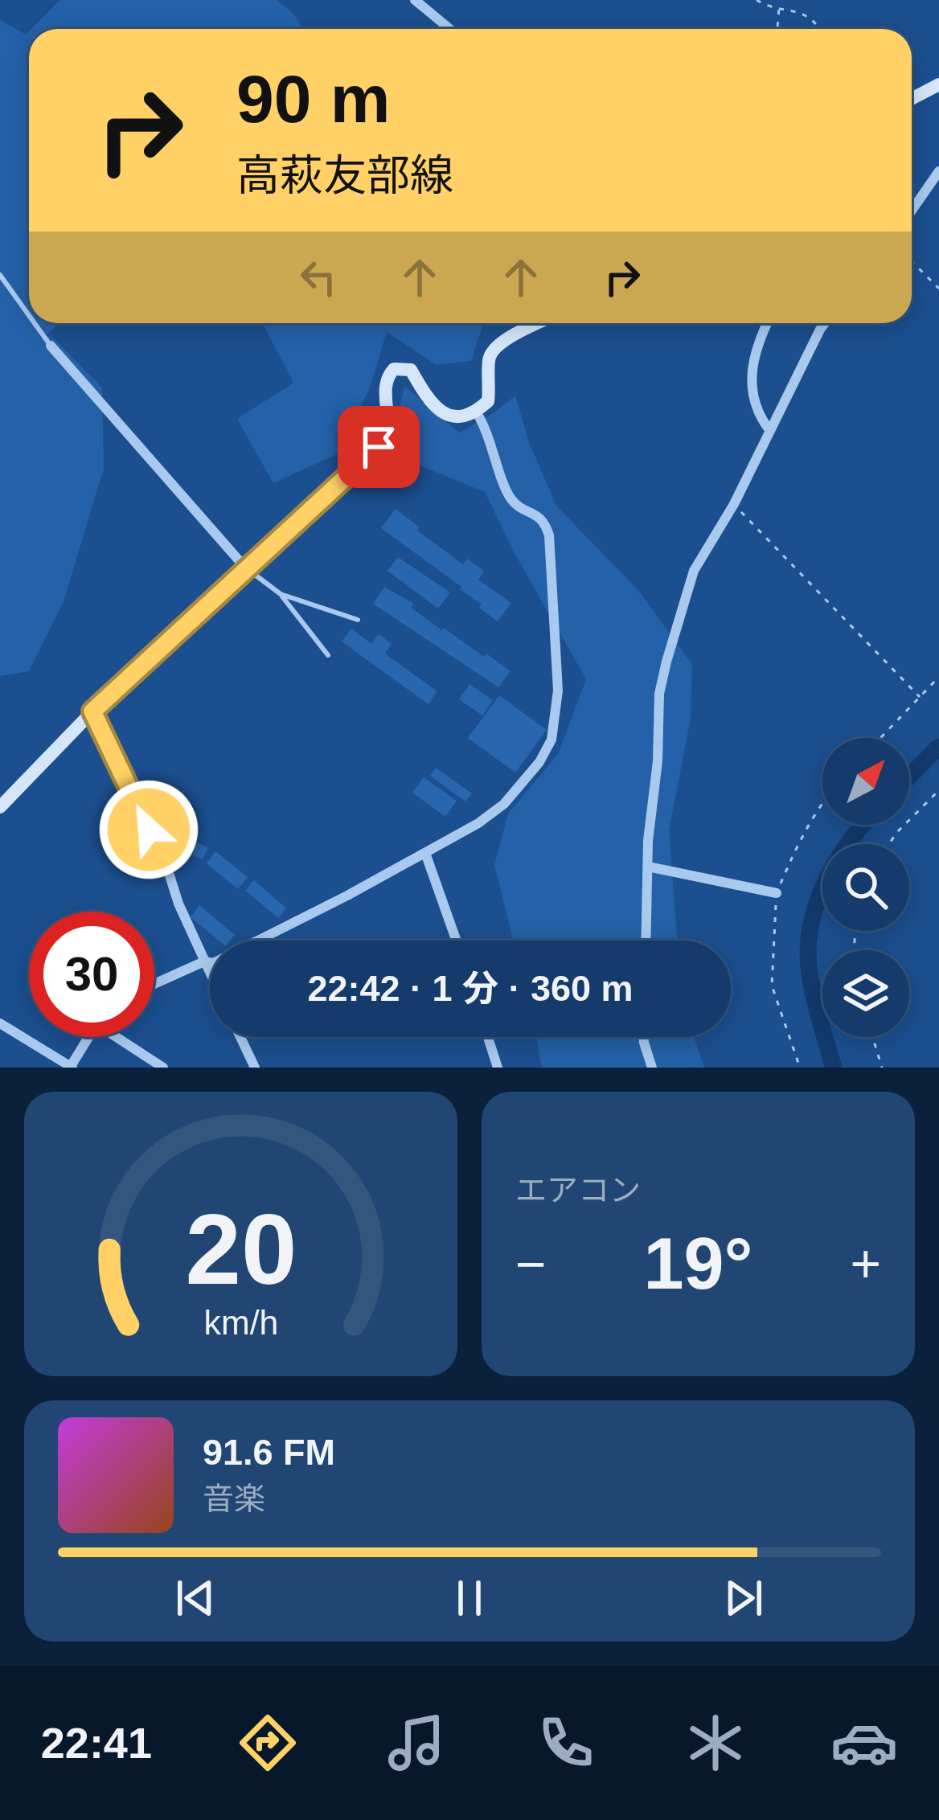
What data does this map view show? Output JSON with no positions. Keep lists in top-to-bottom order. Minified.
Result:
{"north":"top right","page":{"turn":["90 m","高萩友部線"],"limit":"30","trip":"22:42 · 1 分 · 360 m","tile":"エアコン","heat":["−","19°","+"],"song":["91.6 FM","音楽"],"tabs":"22:41","gauge":["20","km/h"]}}
